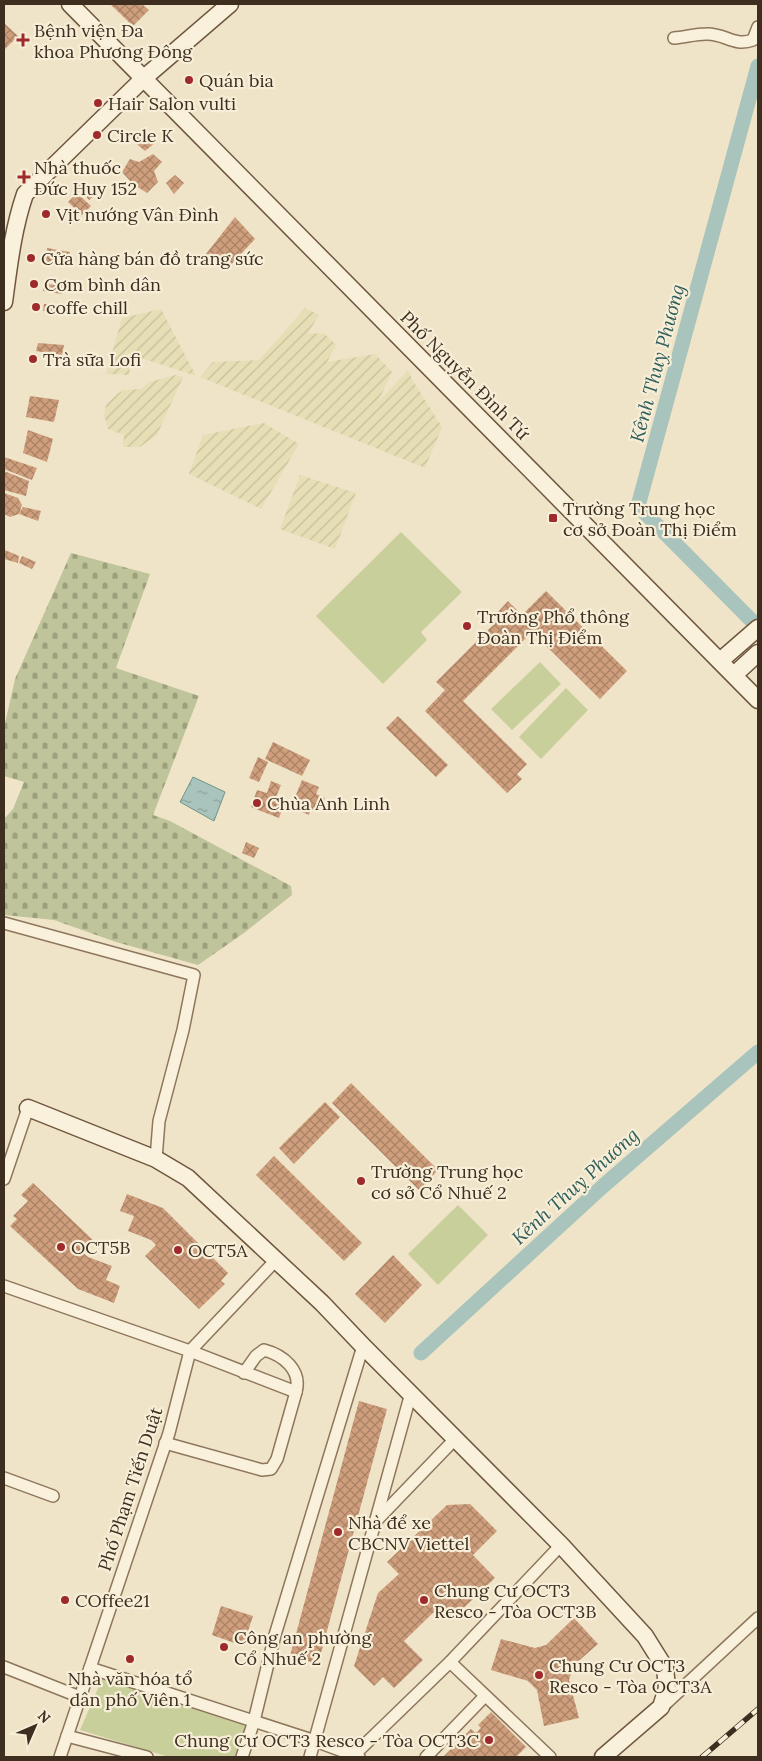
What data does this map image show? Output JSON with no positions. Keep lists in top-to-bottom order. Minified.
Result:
{"streets":{"street":["Phố Nguyễn Đình Tứ","Phố Phạm Tiến Duật"]},"water":["Kênh Thuỵ Phương"],"places":{"health":["Bệnh viện Đa khoa Phương Đông","Nhà thuốc Đức Huy 152"],"other":["Quán bia","Hair Salon vulti","Circle K","Vịt nướng Vân Đình","Cửa hàng bán đồ trang sức","Cơm bình dân","coffe chill","Trà sữa Lofi","Trường Phổ thông Đoàn Thị Điểm","Chùa Anh Linh","Trường Trung học cơ sở Cổ Nhuế 2","OCT5B","OCT5A","Nhà để xe CBCNV Viettel","COffee21","Chung Cư OCT3 Resco - Tòa OCT3B","Công an phường Cổ Nhuế 2","Nhà văn hóa tổ dân phố Viên 1","Chung Cư OCT3 Resco - Tòa OCT3A","Chung Cư OCT3 Resco - Tòa OCT3C"],"transit":["Trường Trung học cơ sở Đoàn Thị Điểm"]},"north":"top right"}
